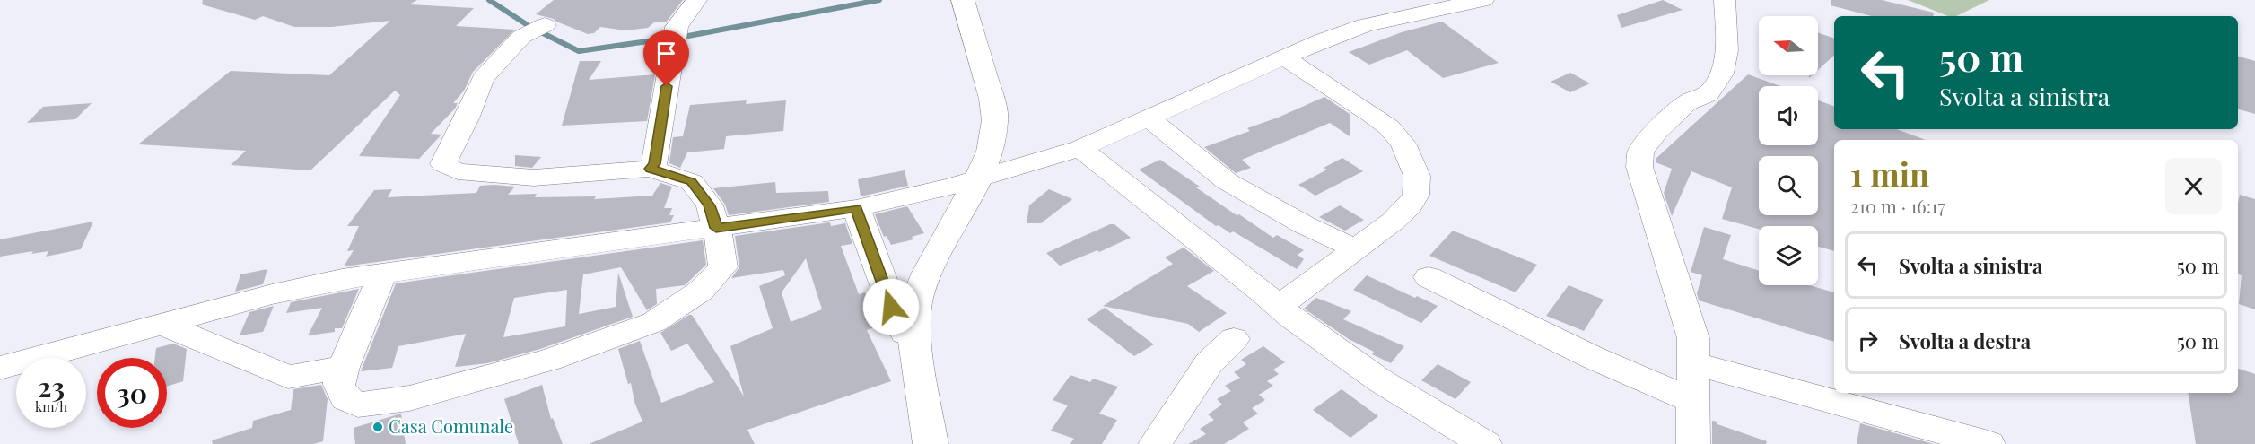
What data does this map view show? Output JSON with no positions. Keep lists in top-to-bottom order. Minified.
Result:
{"places":["Casa Comunale"],"north":"left","page":{"turn":["50 m","Svolta a sinistra"],"heading":["1 min","210 m · 16:17"],"list":[{"name":"Svolta a sinistra","value":"50 m"},{"name":"Svolta a destra","value":"50 m"}],"speed":"23 km/h","limit":"30"}}
